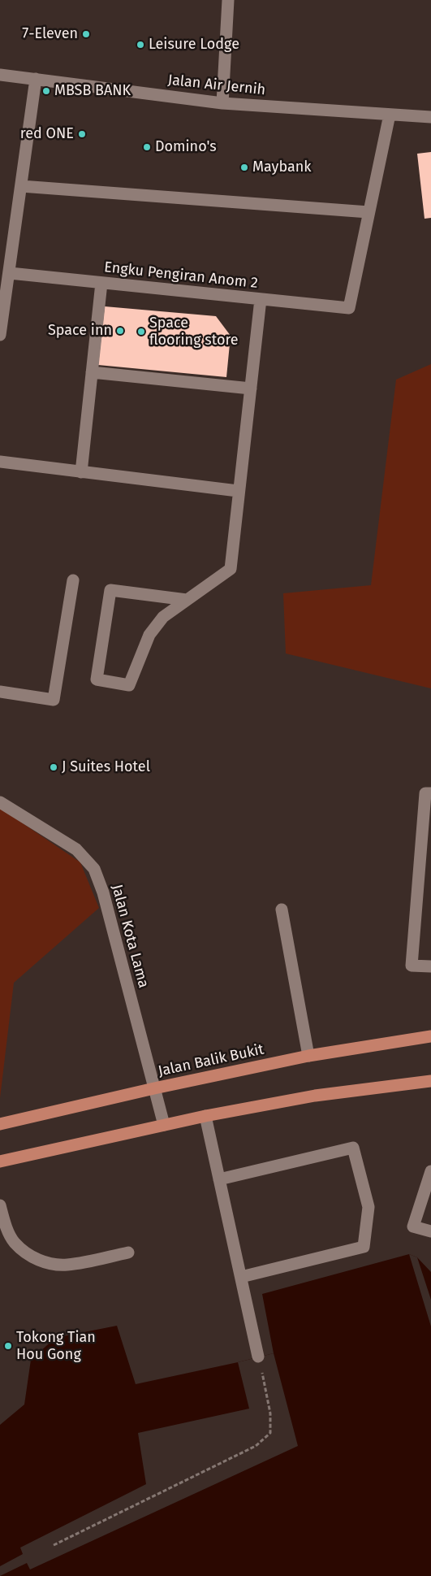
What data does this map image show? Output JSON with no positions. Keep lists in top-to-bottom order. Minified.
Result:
{"streets":{"main road":["Jalan Balik Bukit"],"street":["Jalan Air Jernih","Engku Pengiran Anom 2","Jalan Kota Lama"]},"crossings":[["Jalan Kota Lama","Jalan Balik Bukit"]],"places":["7-Eleven","Leisure Lodge","MBSB BANK","red ONE","Domino's","Maybank","Space inn","Space flooring store","J Suites Hotel","Tokong Tian Hou Gong"]}
